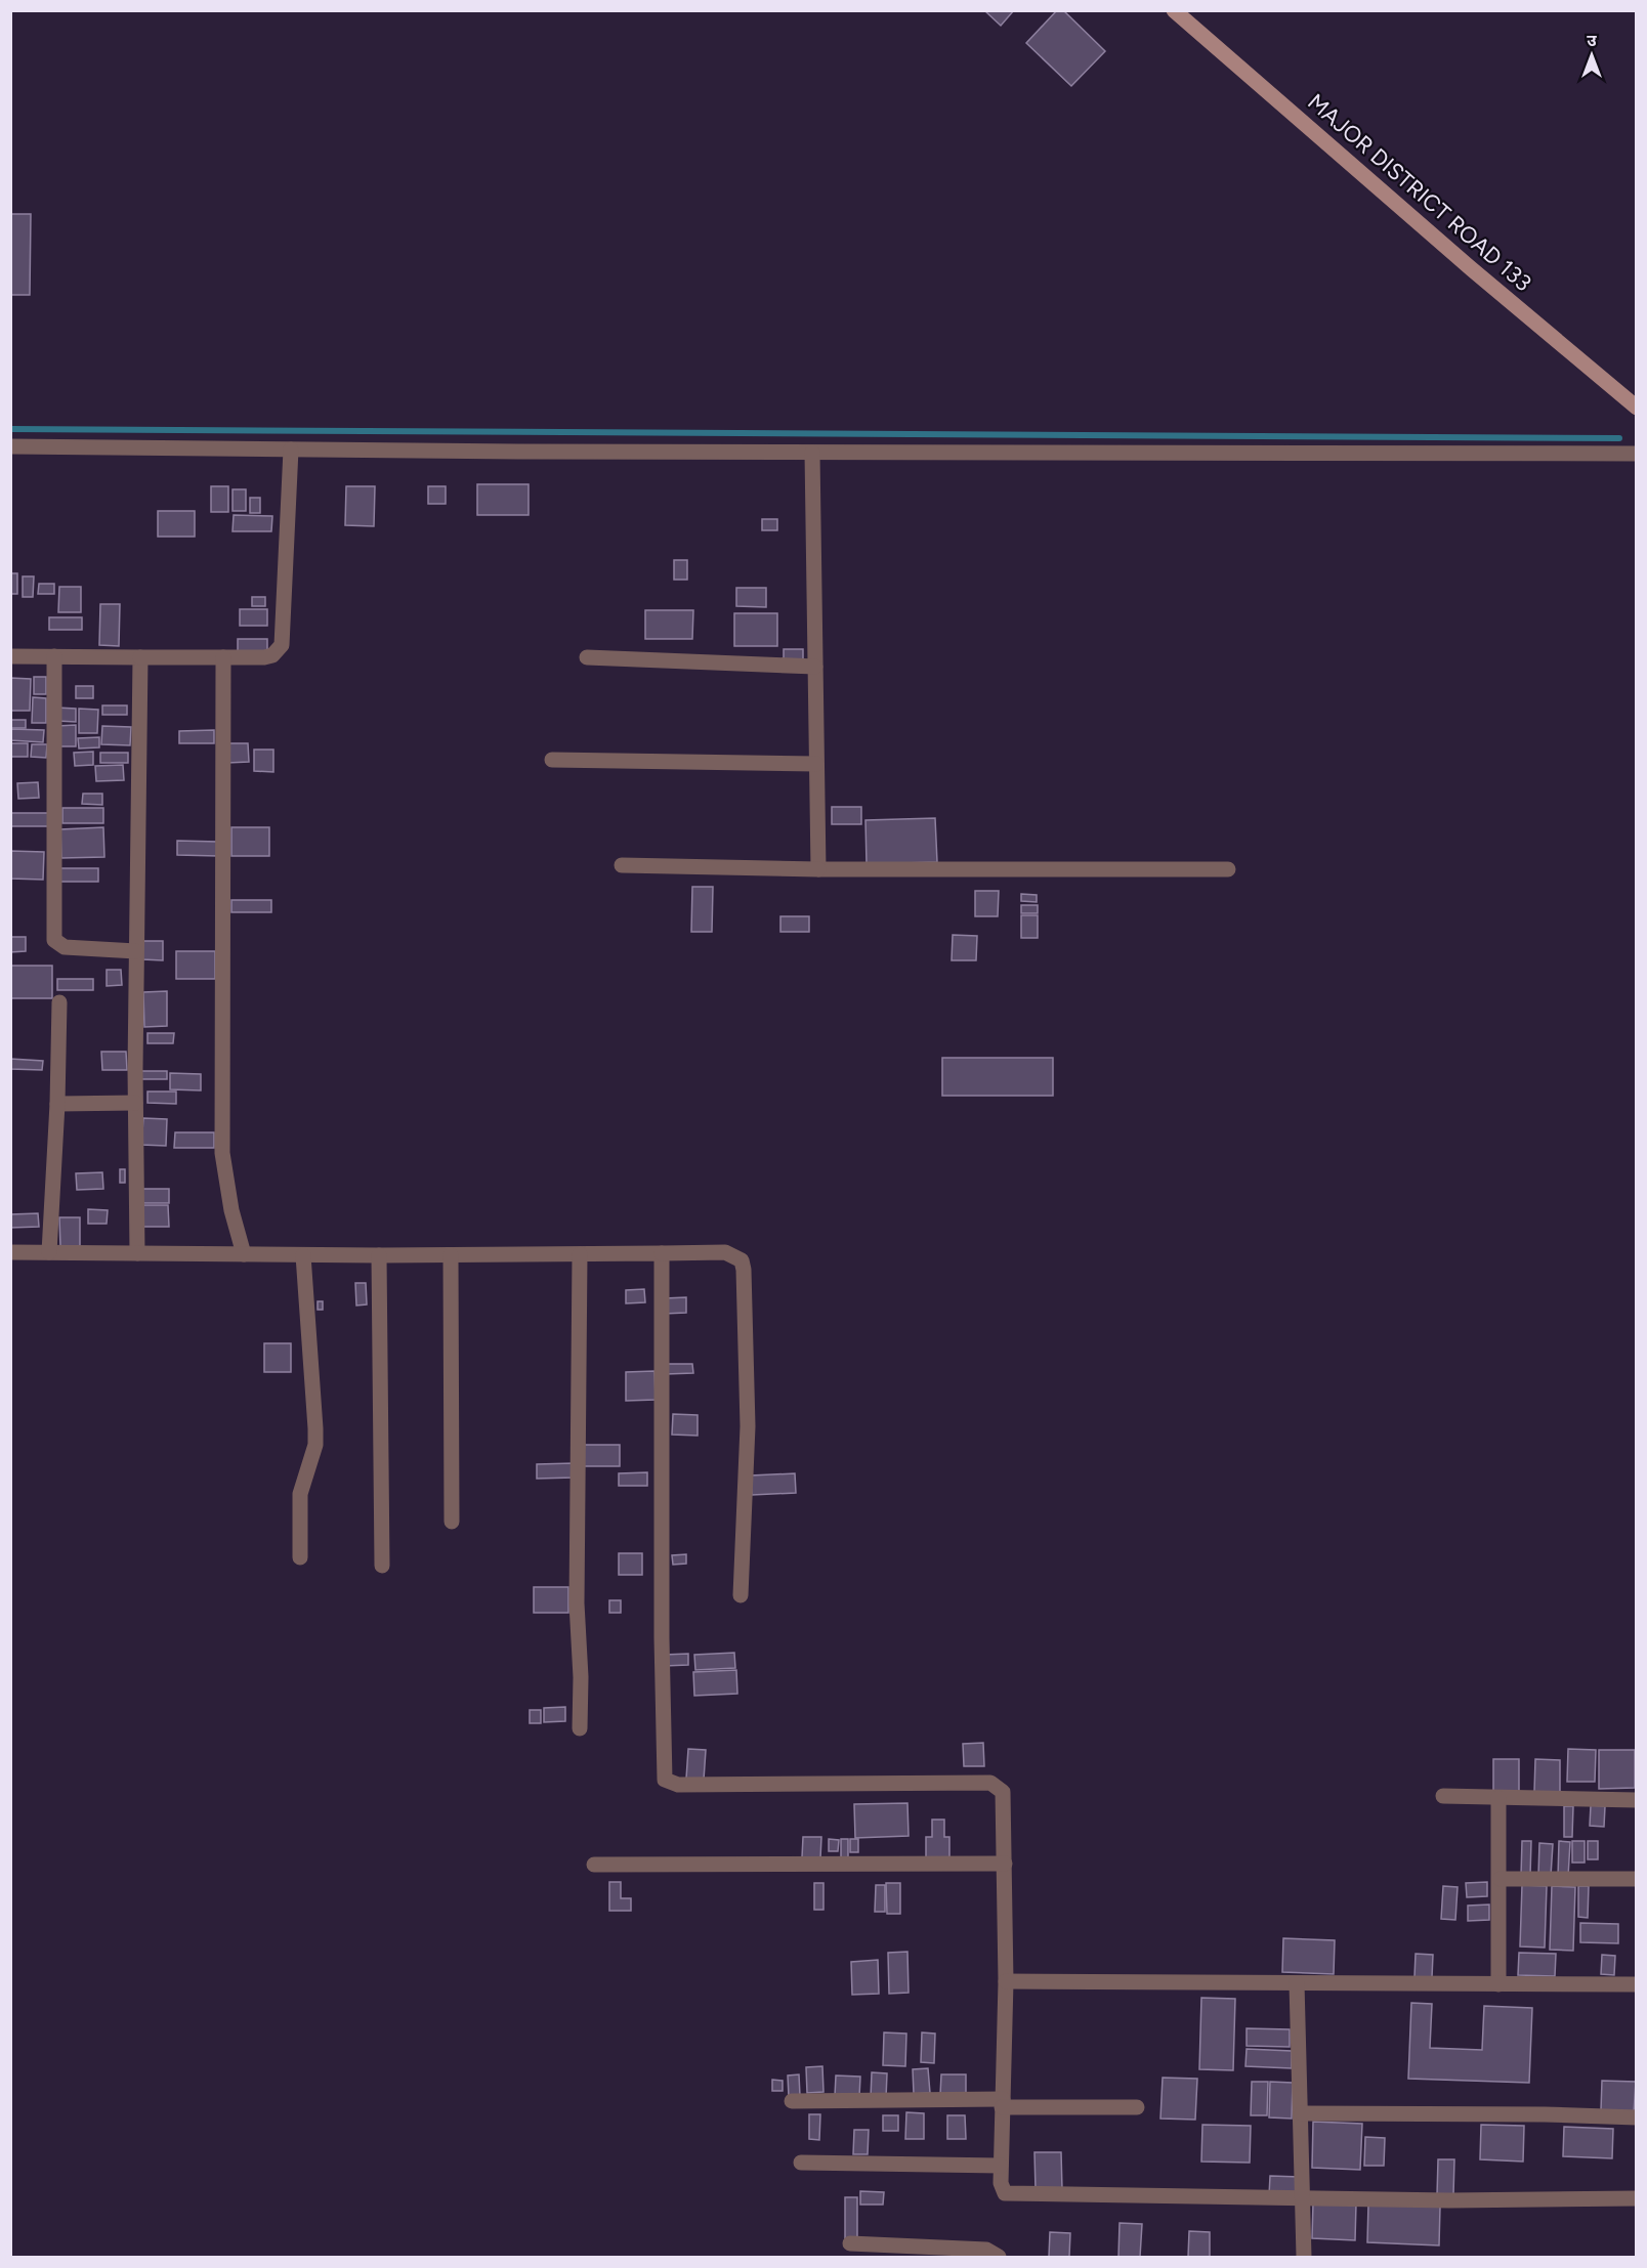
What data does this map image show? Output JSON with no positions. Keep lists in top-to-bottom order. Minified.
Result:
{"streets":{"main road":["MAJOR DISTRICT ROAD 133"]},"north":"top"}
